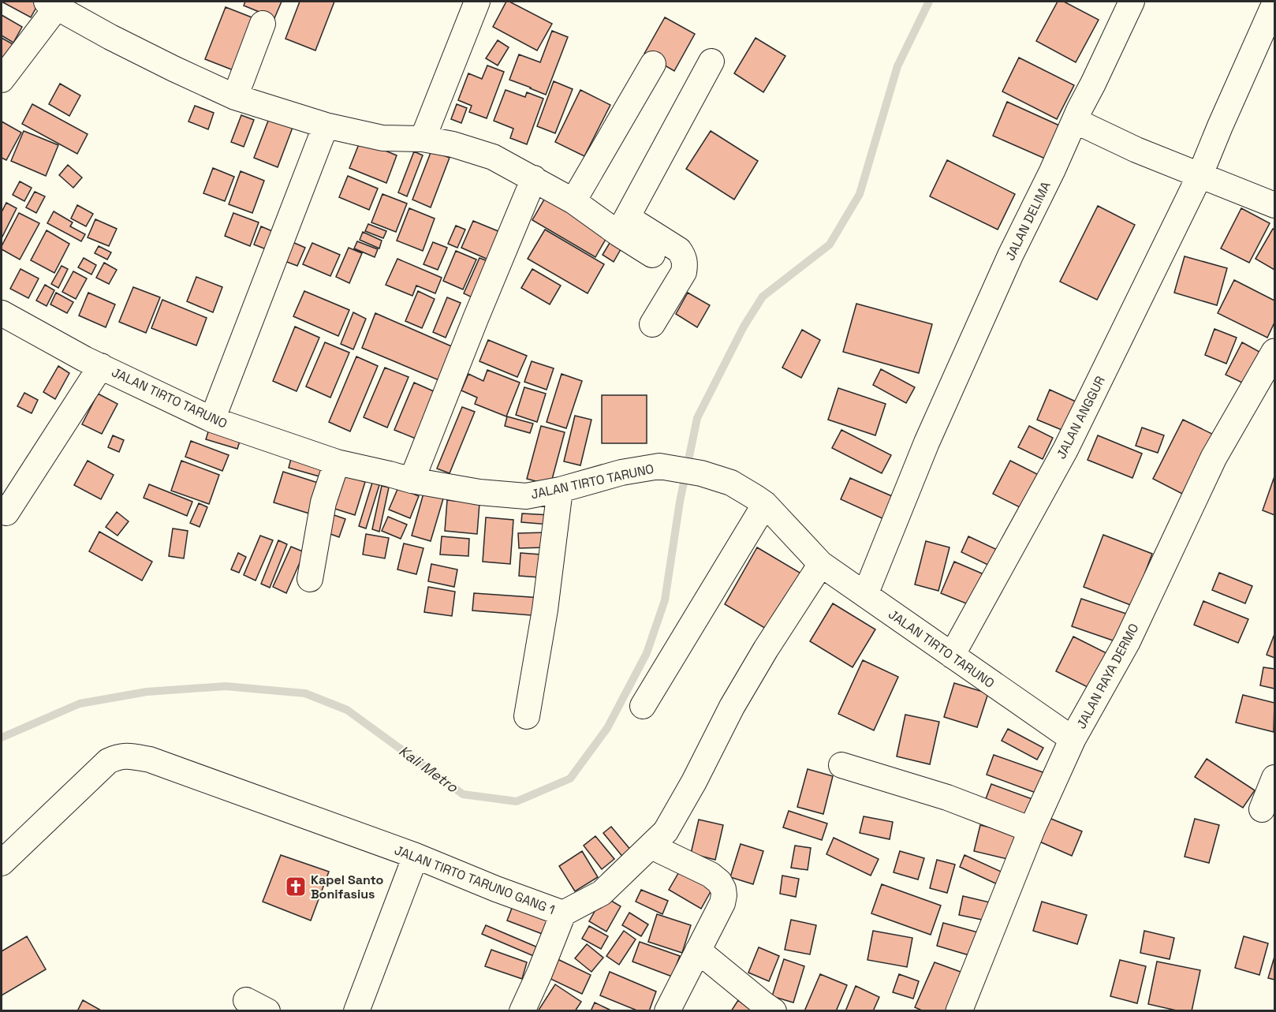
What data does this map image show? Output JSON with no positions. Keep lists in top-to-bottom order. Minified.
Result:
{"streets":{"street":["JALAN DELIMA","JALAN TIRTO TARUNO","JALAN ANGGUR","JALAN RAYA DERMO","JALAN TIRTO TARUNO GANG 1"]},"crossings":[["JALAN DELIMA","JALAN TIRTO TARUNO"],["JALAN TIRTO TARUNO","JALAN ANGGUR"],["JALAN TIRTO TARUNO","JALAN RAYA DERMO"],["JALAN TIRTO TARUNO","JALAN TIRTO TARUNO GANG 1"]],"water":["Kali Metro"],"places":{"church":["Kapel Santo Bonifasius"]}}
